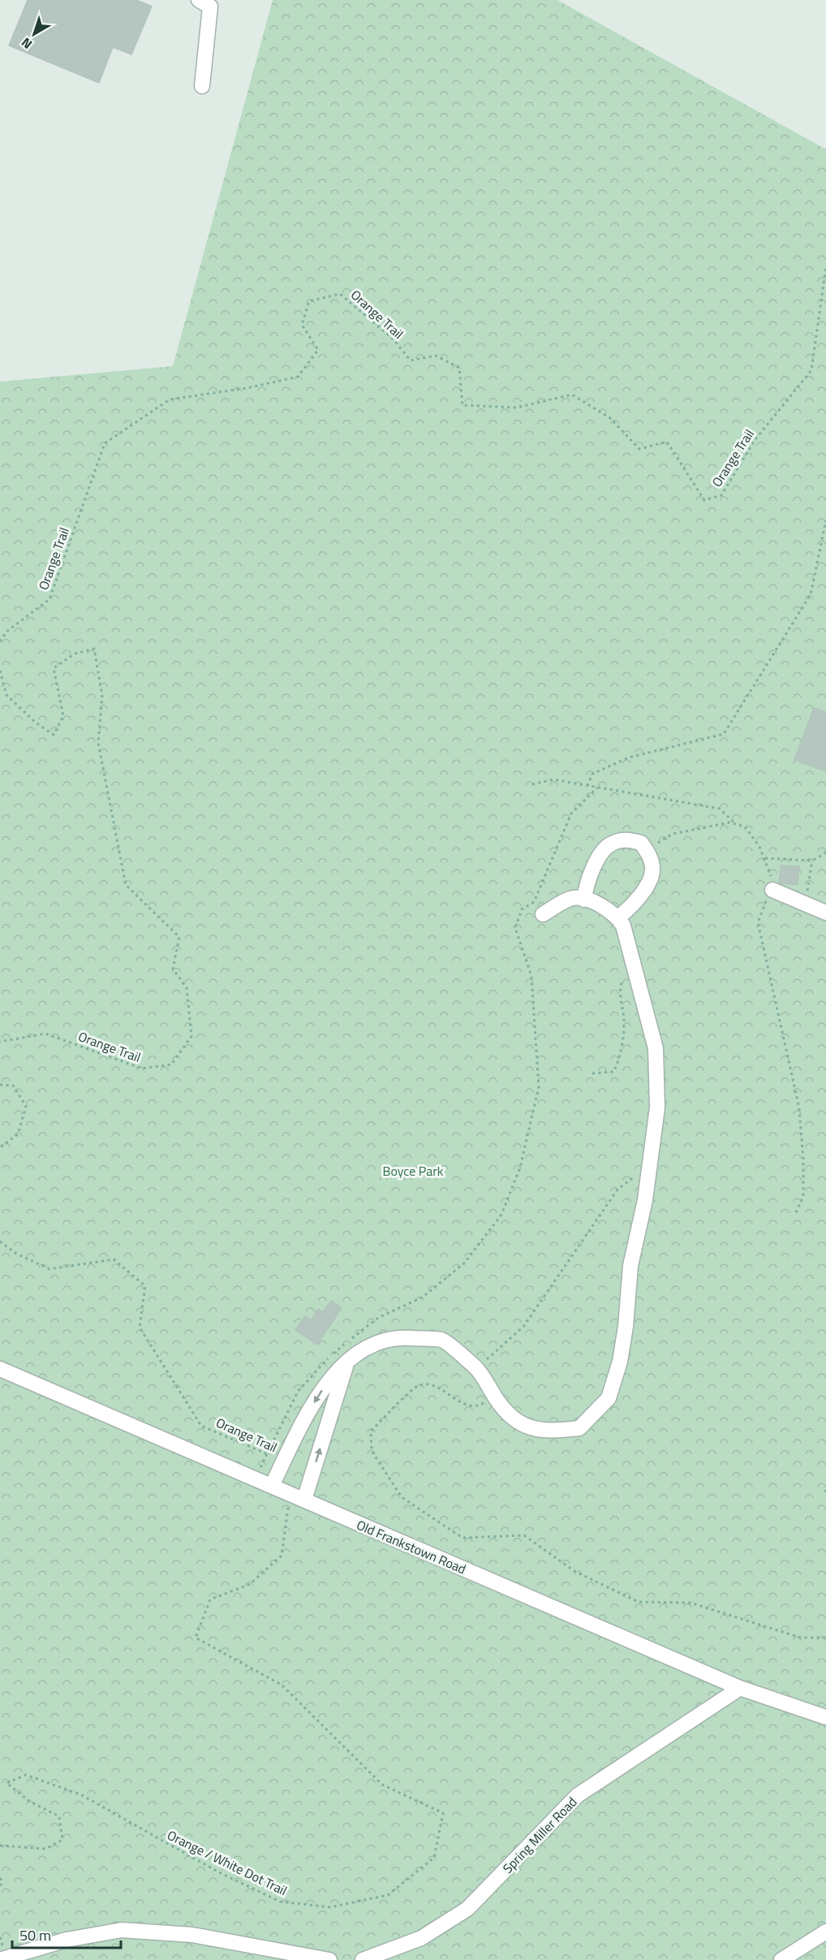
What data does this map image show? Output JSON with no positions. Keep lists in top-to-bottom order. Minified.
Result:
{"streets":{"street":["Old Frankstown Road","Spring Miller Road"],"path":["Orange Trail","Orange / White Dot Trail"]},"crossings":[["Old Frankstown Road","Spring Miller Road"],["Old Frankstown Road","Orange / White Dot Trail"]],"parks":["Boyce Park"],"scale_bar":"50 m","north":"bottom left"}
